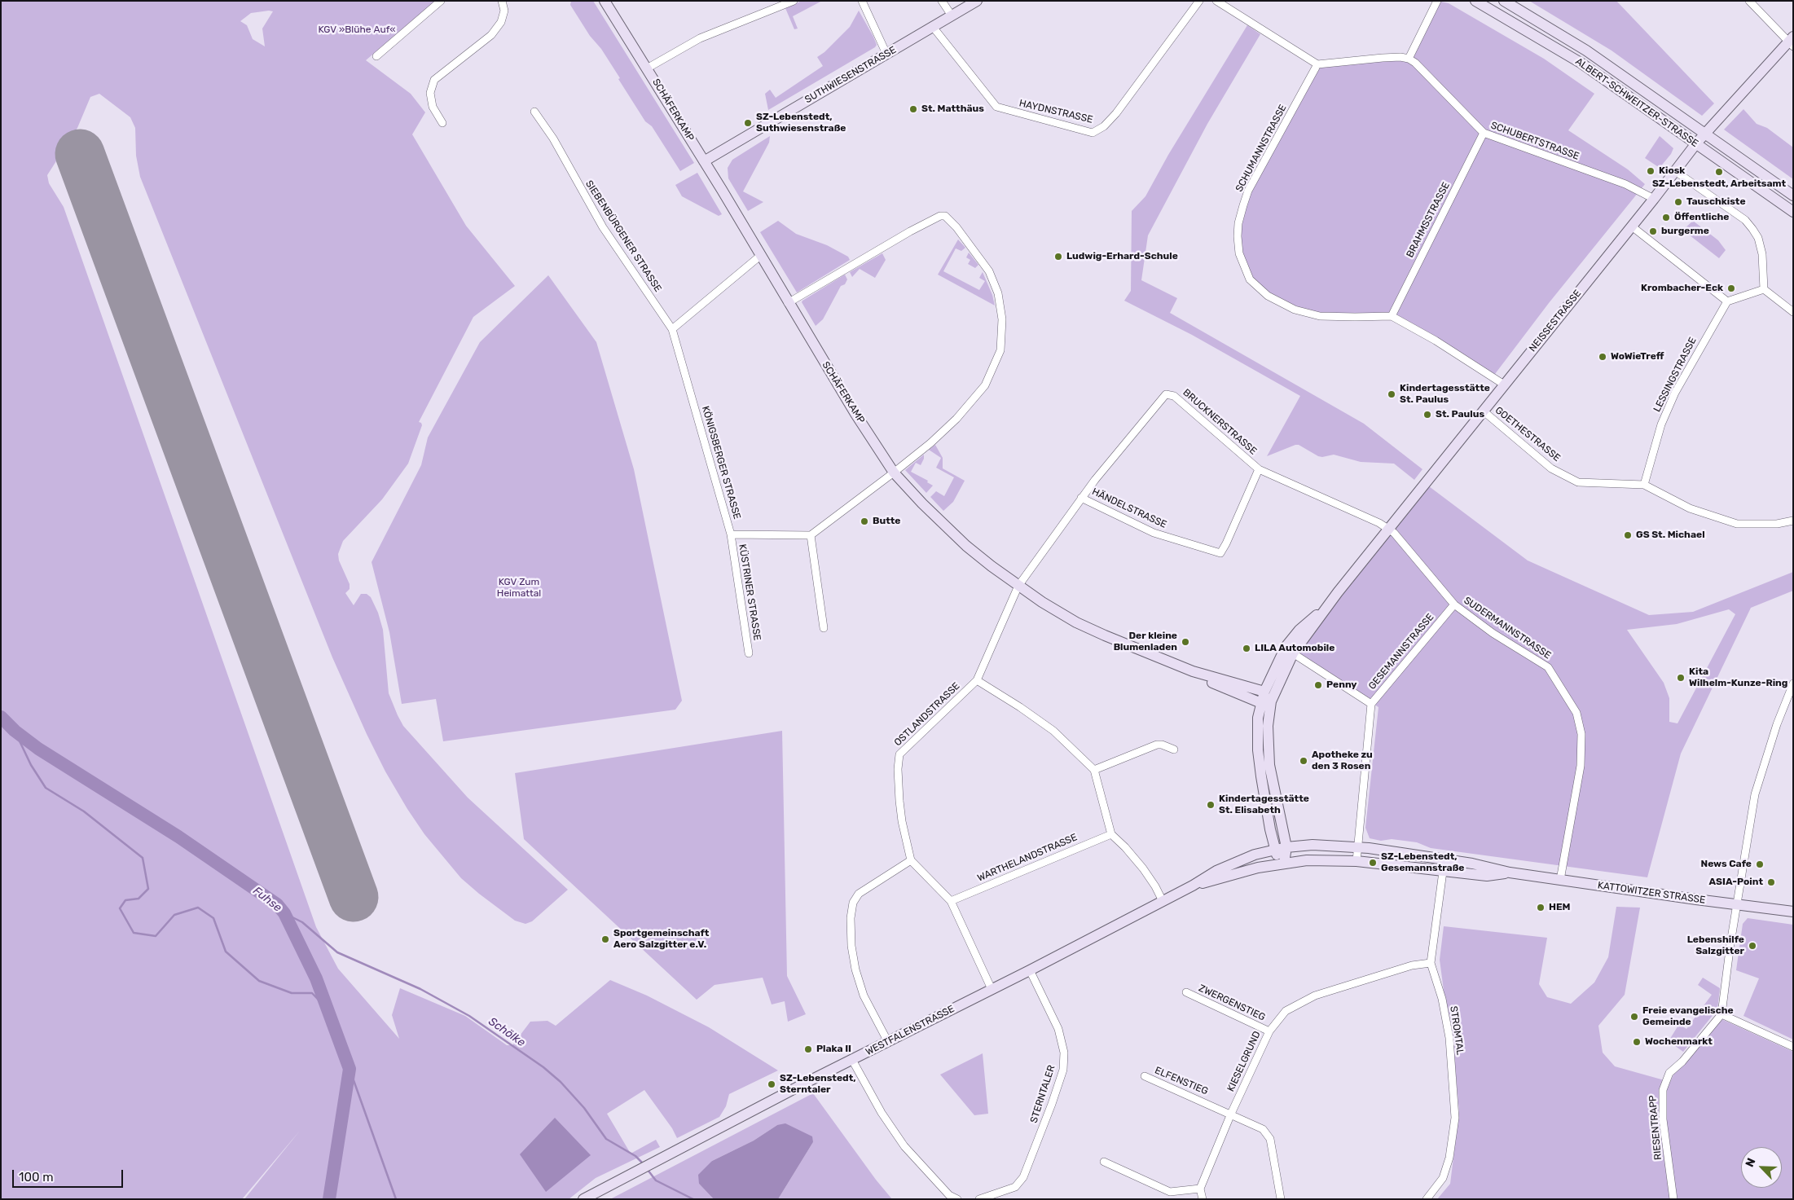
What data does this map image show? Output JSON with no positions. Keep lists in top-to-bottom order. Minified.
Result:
{"streets":{"street":["SUTHWIESENSTRASSE","ALBERT-SCHWEITZER-STRASSE","SCHÄFERKAMP","HAYDNSTRASSE","SCHUBERTSTRASSE","SCHUMANNSTRASSE","BRAHMSSTRASSE","SIEBENBÜRGENER STRASSE","NEISSESTRASSE","LESSINGSTRASSE","BRUCKNERSTRASSE","GOETHESTRASSE","KÖNIGSBERGER STRASSE","HÄNDELSTRASSE","KÜSTRINER STRASSE","SUDERMANNSTRASSE","GESEMANNSTRASSE","OSTLANDSTRASSE","WARTHELANDSTRASSE","KATTOWITZER STRASSE","ZWERGENSTIEG","WESTFALENSTRASSE","STROMTAL","KIESELGRUND","ELFENSTIEG","STERNTALER","RIESENTRAPP"]},"crossings":[["SUTHWIESENSTRASSE","SCHÄFERKAMP"],["SUTHWIESENSTRASSE","HAYDNSTRASSE"],["ALBERT-SCHWEITZER-STRASSE","NEISSESTRASSE"],["SCHÄFERKAMP","NEISSESTRASSE"],["SCHÄFERKAMP","BRUCKNERSTRASSE"],["SCHÄFERKAMP","OSTLANDSTRASSE"],["SCHUBERTSTRASSE","BRAHMSSTRASSE"],["SCHUBERTSTRASSE","NEISSESTRASSE"],["SCHUMANNSTRASSE","BRAHMSSTRASSE"],["SIEBENBÜRGENER STRASSE","KÖNIGSBERGER STRASSE"],["NEISSESTRASSE","BRUCKNERSTRASSE"],["NEISSESTRASSE","GOETHESTRASSE"],["NEISSESTRASSE","SUDERMANNSTRASSE"],["NEISSESTRASSE","KATTOWITZER STRASSE"],["NEISSESTRASSE","WESTFALENSTRASSE"],["LESSINGSTRASSE","GOETHESTRASSE"],["BRUCKNERSTRASSE","HÄNDELSTRASSE"],["BRUCKNERSTRASSE","SUDERMANNSTRASSE"],["BRUCKNERSTRASSE","OSTLANDSTRASSE"],["KÖNIGSBERGER STRASSE","KÜSTRINER STRASSE"],["SUDERMANNSTRASSE","GESEMANNSTRASSE"],["SUDERMANNSTRASSE","KATTOWITZER STRASSE"],["GESEMANNSTRASSE","KATTOWITZER STRASSE"],["KATTOWITZER STRASSE","WESTFALENSTRASSE"],["KATTOWITZER STRASSE","STROMTAL"],["ZWERGENSTIEG","KIESELGRUND"],["WESTFALENSTRASSE","STERNTALER"],["STROMTAL","KIESELGRUND"],["KIESELGRUND","ELFENSTIEG"]],"water":["Fuhse","Schölke"],"parks":["KGV »Blühe Auf«","KGV Zum Heimattal"],"places":["St. Matthäus","SZ-Lebenstedt, Suthwiesenstraße","Kiosk","SZ-Lebenstedt, Arbeitsamt","Tauschkiste","Öffentliche","burgerme","Ludwig-Erhard-Schule","Krombacher-Eck","WoWieTreff","Kindertagesstätte St. Paulus","St. Paulus","Butte","GS St. Michael","Der kleine Blumenladen","LILA Automobile","Kita Wilhelm-Kunze-Ring","Penny","Apotheke zu den 3 Rosen","Kindertagesstätte St. Elisabeth","SZ-Lebenstedt, Gesemannstraße","News Cafe","ASIA-Point","HEM","Sportgemeinschaft Aero Salzgitter e.V.","Lebenshilfe Salzgitter","Freie evangelische Gemeinde","Wochenmarkt","Plaka II","SZ-Lebenstedt, Sterntaler"],"scale_bar":"100 m","north":"top left"}
